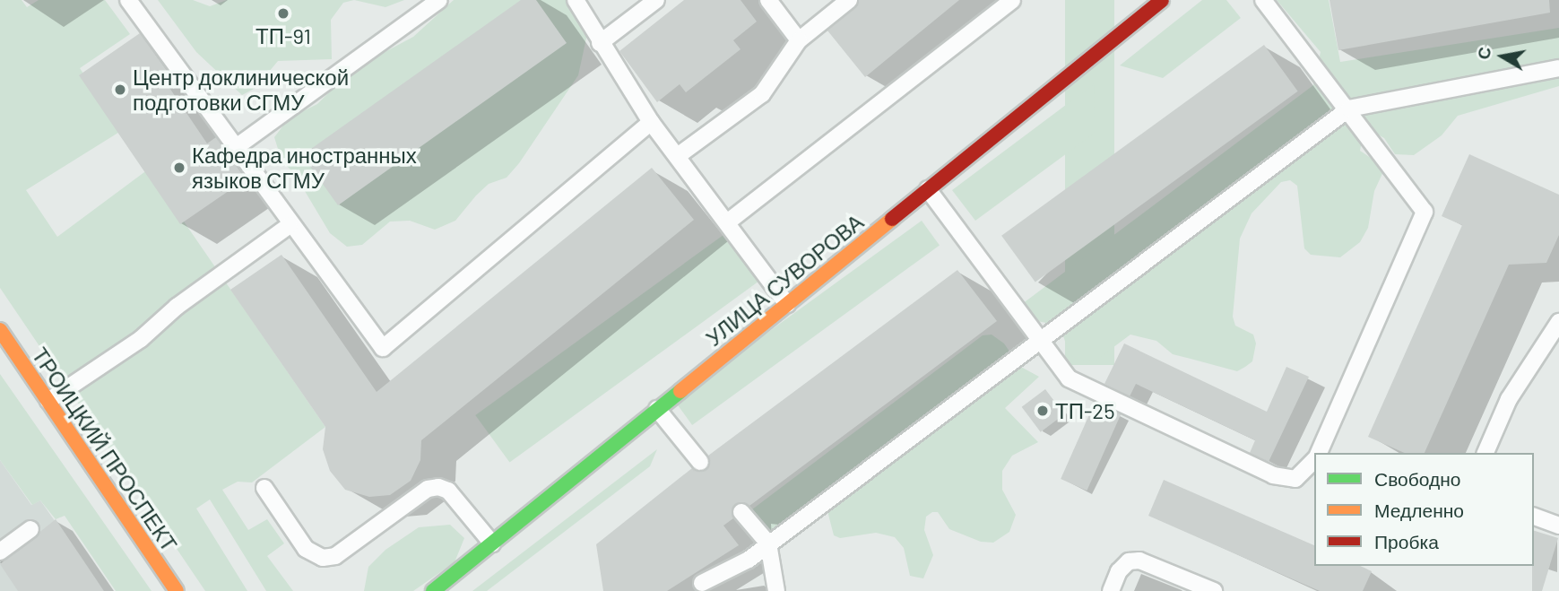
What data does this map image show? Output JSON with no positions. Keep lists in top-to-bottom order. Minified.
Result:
{"streets":{"street":["УЛИЦА СУВОРОВА","ТРОИЦКИЙ ПРОСПЕКТ"]},"places":["ТП-91","Центр доклинической подготовки СГМУ","Кафедра иностранных языков СГМУ","ТП-25"],"legend":["Свободно","Медленно","Пробка"],"north":"left"}
